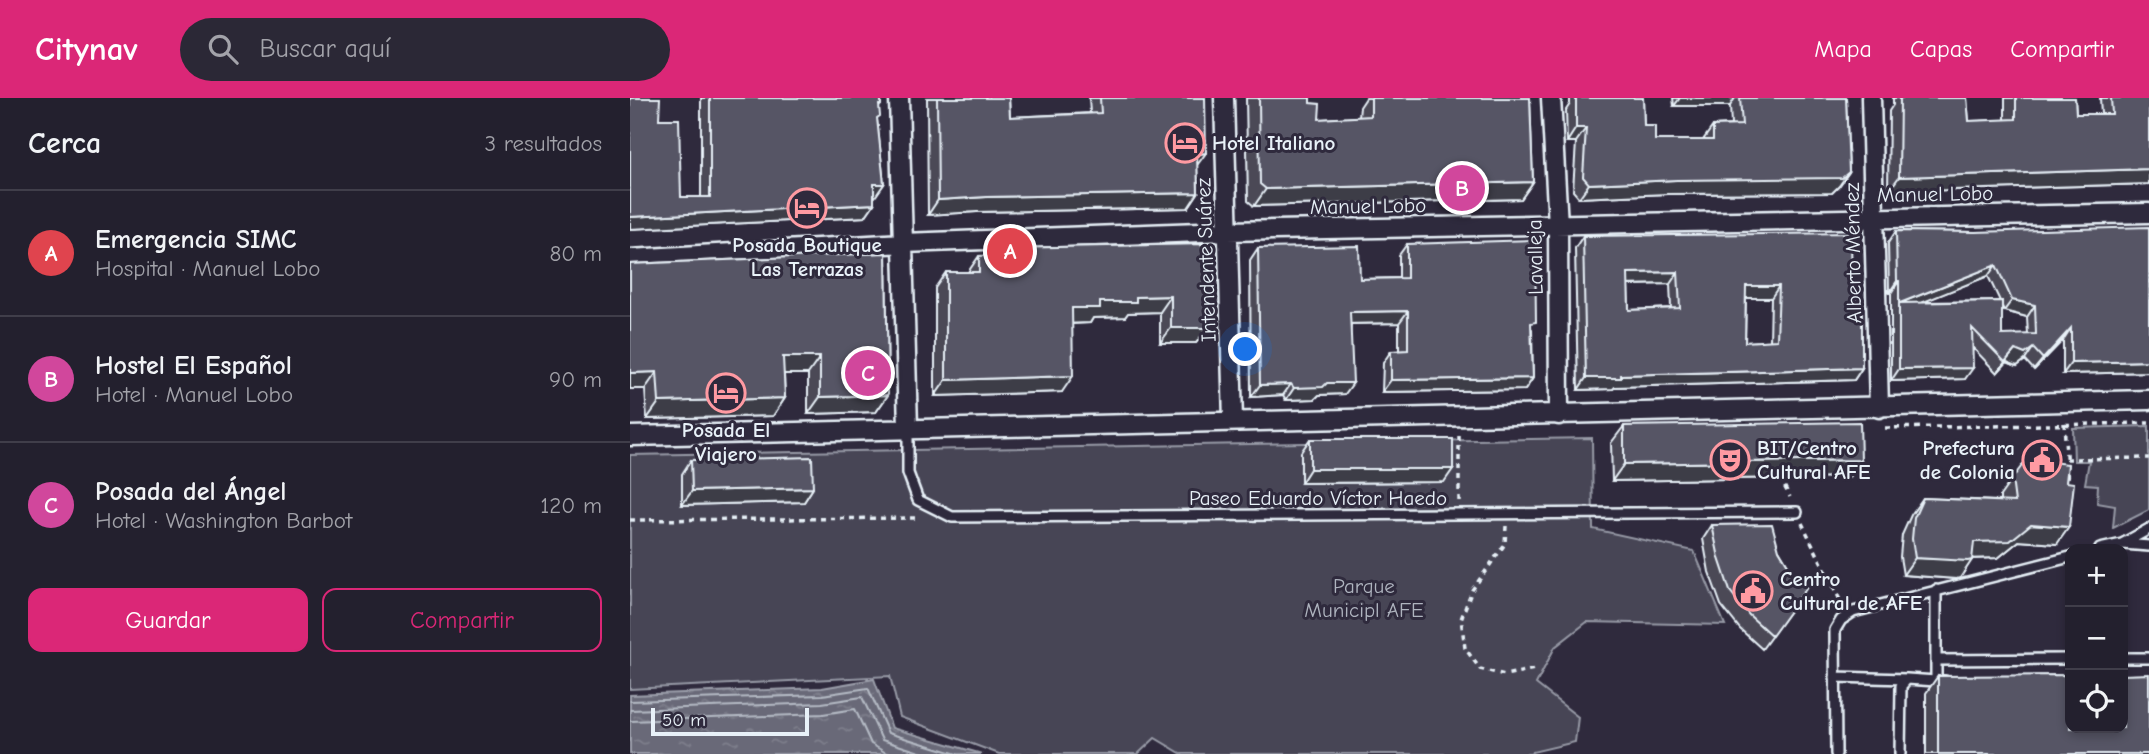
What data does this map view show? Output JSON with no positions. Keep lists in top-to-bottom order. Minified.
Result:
{"streets":{"street":["Manuel Lobo","Alberto Méndez","Lavalleja","Intendente Suárez"],"lane":["Paseo Eduardo Víctor Haedo"]},"crossings":[["Manuel Lobo","Alberto Méndez"],["Manuel Lobo","Lavalleja"],["Manuel Lobo","Intendente Suárez"]],"parks":["Parque Municipl AFE"],"places":{"hotel":["Hotel Italiano","Posada Boutique Las Terrazas","Posada El Viajero"],"theatre":["BIT/Centro Cultural AFE"],"public building":["Prefectura de Colonia","Centro Cultural de AFE"]},"scale_bar":"50 m","page":{"header":"Citynav","search":"Buscar aquí","nav":["Mapa","Capas","Compartir"],"heading":["Cerca","3 resultados"],"pins":["B","A","C"],"list":[{"mark":"A","name":"Emergencia SIMC","note":"Hospital · Manuel Lobo","value":"80 m"},{"mark":"B","name":"Hostel El Español","note":"Hotel · Manuel Lobo","value":"90 m"},{"mark":"C","name":"Posada del Ángel","note":"Hotel · Washington Barbot","value":"120 m"}],"map_buttons":["+","−"],"buttons":["Guardar","Compartir"],"scale":"50 m"}}
